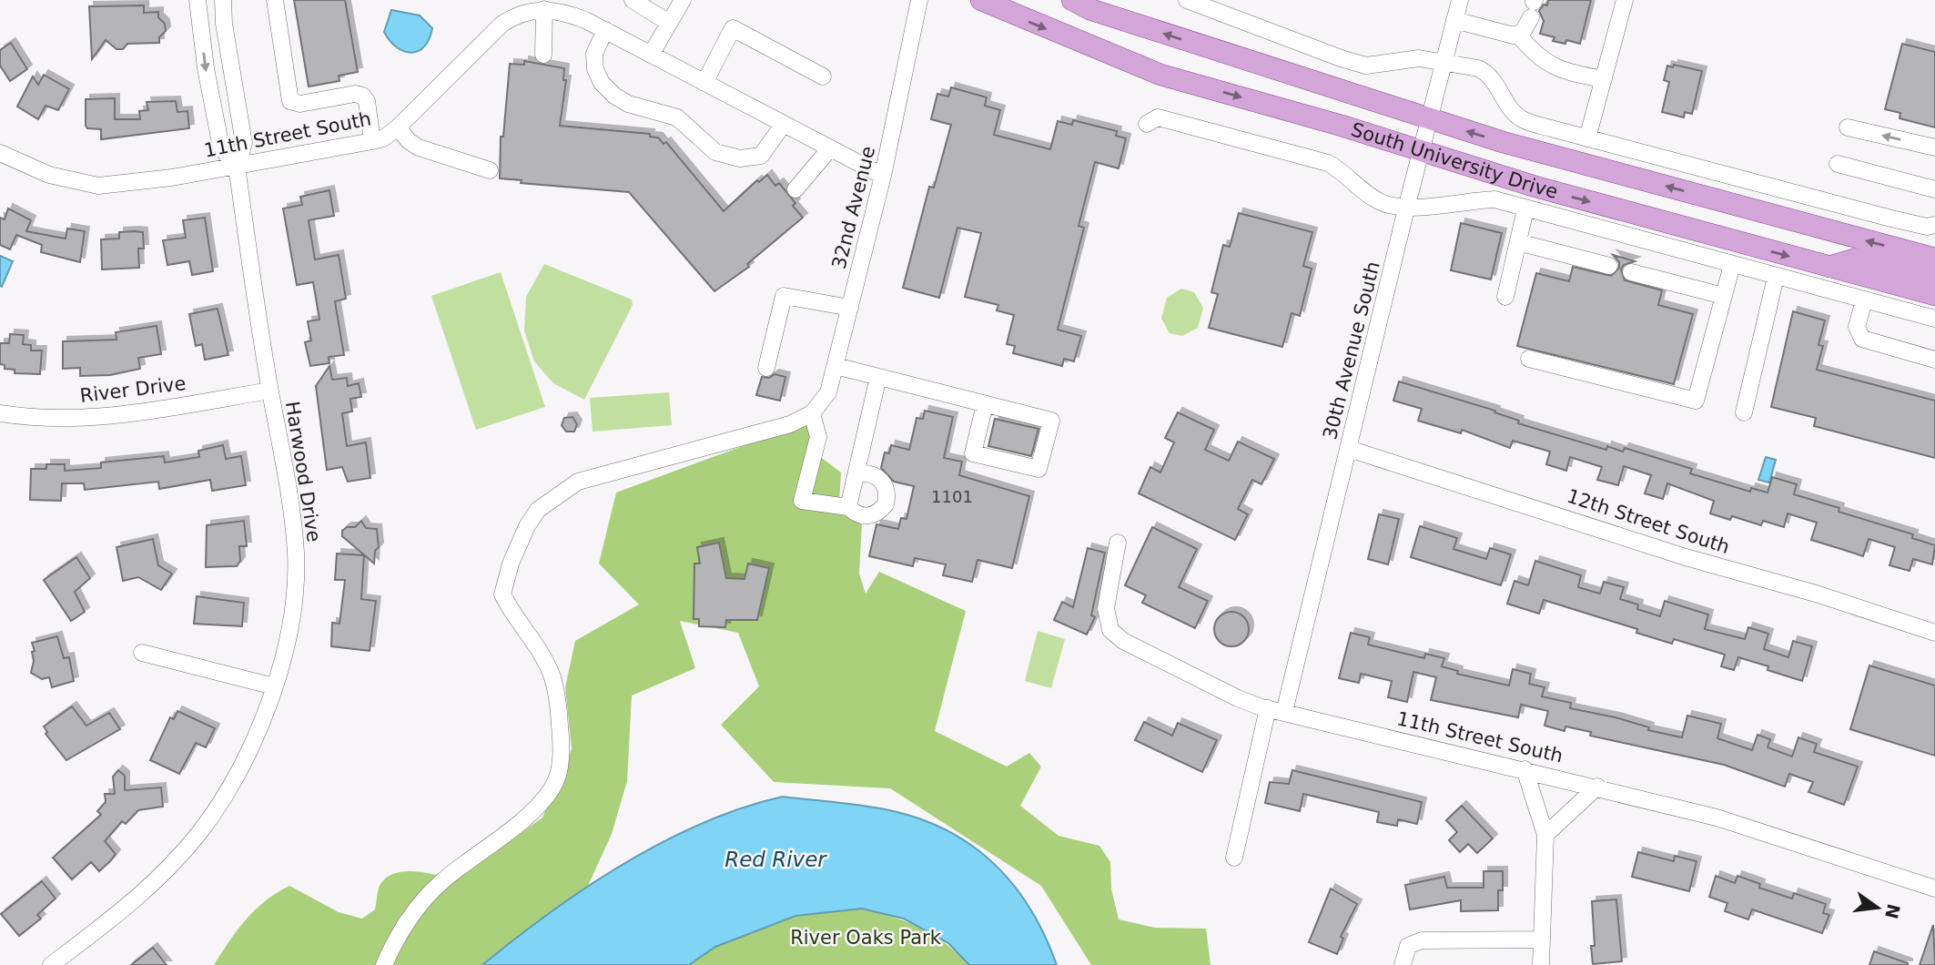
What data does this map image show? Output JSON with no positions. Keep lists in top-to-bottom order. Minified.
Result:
{"streets":{"main road":["South University Drive"],"street":["11th Street South","32nd Avenue","30th Avenue South","River Drive","Harwood Drive","12th Street South"]},"crossings":[["11th Street South","32nd Avenue"],["11th Street South","30th Avenue South"],["11th Street South","Harwood Drive"],["South University Drive","30th Avenue South"],["30th Avenue South","12th Street South"],["River Drive","Harwood Drive"]],"water":["Red River"],"parks":["River Oaks Park"],"house_numbers":["1101"],"north":"right"}
